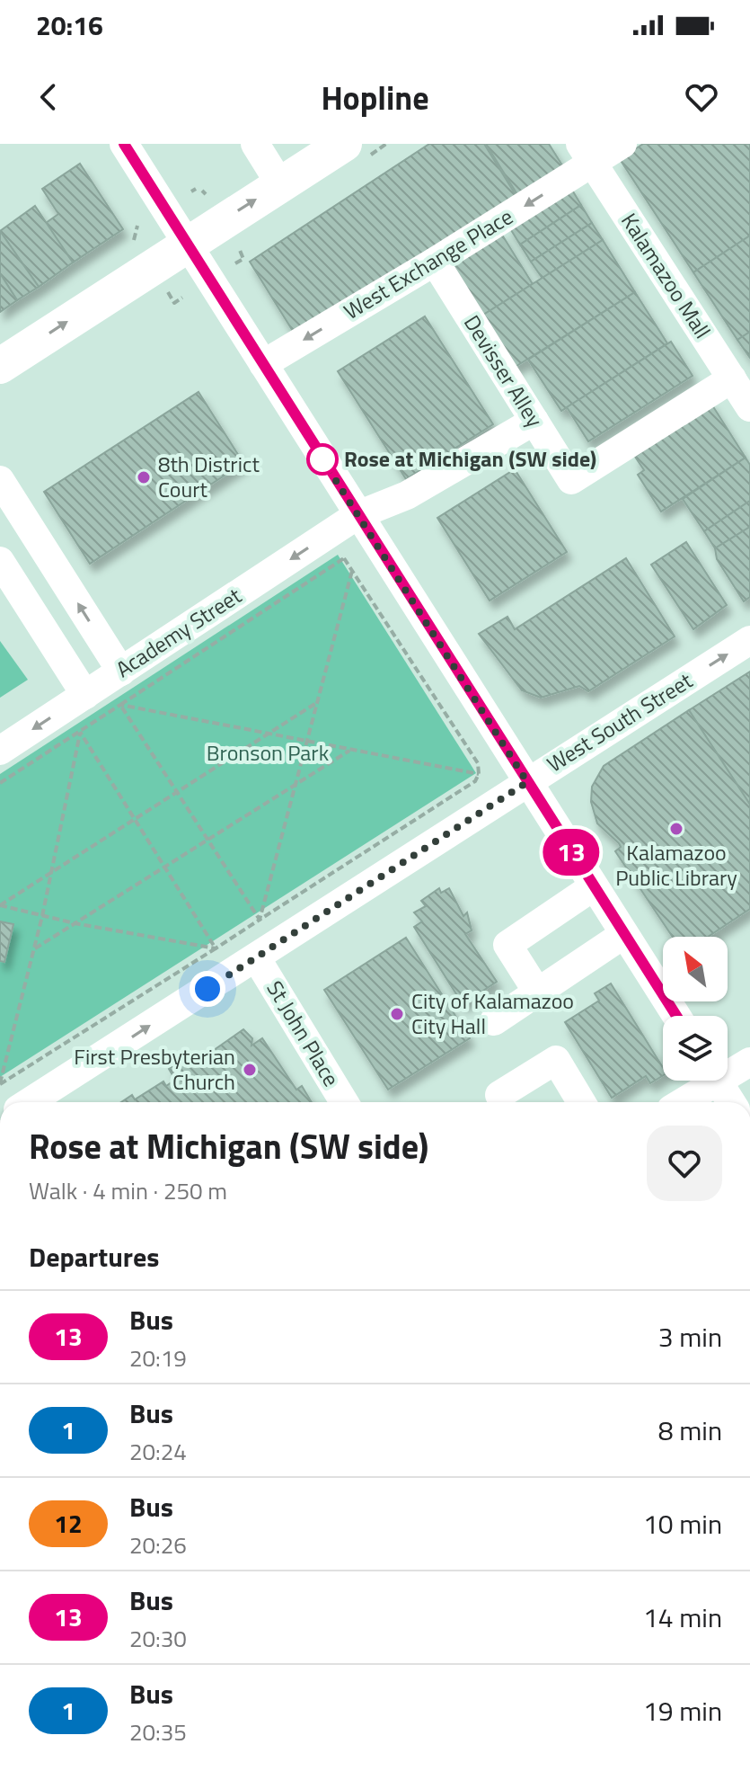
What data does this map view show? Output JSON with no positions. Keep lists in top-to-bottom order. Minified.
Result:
{"streets":{"street":["West Exchange Place","Kalamazoo Mall","Devisser Alley","Academy Street","West South Street","St John Place"]},"crossings":[["West Exchange Place","Kalamazoo Mall"],["West Exchange Place","Devisser Alley"],["Kalamazoo Mall","Devisser Alley"],["Devisser Alley","Academy Street"],["West South Street","St John Place"]],"one_way":["West Exchange Place","Academy Street","West South Street"],"parks":["Bronson Park"],"places":["Rose at Michigan (SW side)","8th District Court","Kalamazoo Public Library","City of Kalamazoo City Hall","First Presbyterian Church"],"lines":["bus line 13"],"north":"top left","page":{"status":"20:16","header":"Hopline","on_map":"13","heading":[["Rose at Michigan (SW side)","Walk · 4 min · 250 m"],"Departures"],"list":[{"mark":"13","name":"Bus","note":"20:19","value":"3 min"},{"mark":"1","name":"Bus","note":"20:24","value":"8 min"},{"mark":"12","name":"Bus","note":"20:26","value":"10 min"},{"mark":"13","name":"Bus","note":"20:30","value":"14 min"},{"mark":"1","name":"Bus","note":"20:35","value":"19 min"}]}}
